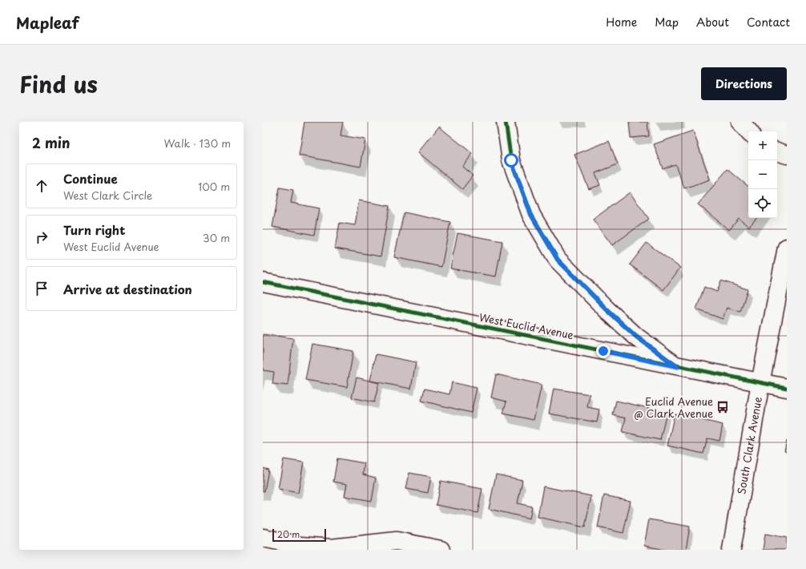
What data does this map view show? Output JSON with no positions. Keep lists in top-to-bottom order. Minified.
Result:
{"streets":{"street":["West Euclid Avenue","South Clark Avenue"]},"crossings":[["West Euclid Avenue","South Clark Avenue"]],"places":{"bus stop":["Euclid Avenue @ Clark Avenue"]},"scale_bar":"20 m","page":{"header":"Mapleaf","nav":["Home","Map","About","Contact"],"title":"Find us","buttons":"Directions","heading":["2 min","Walk · 130 m"],"map_buttons":["+","−"],"list":[["Continue","West Clark Circle","100 m"],["Turn right","West Euclid Avenue","30 m"],"Arrive at destination"],"scale":"20 m"}}
